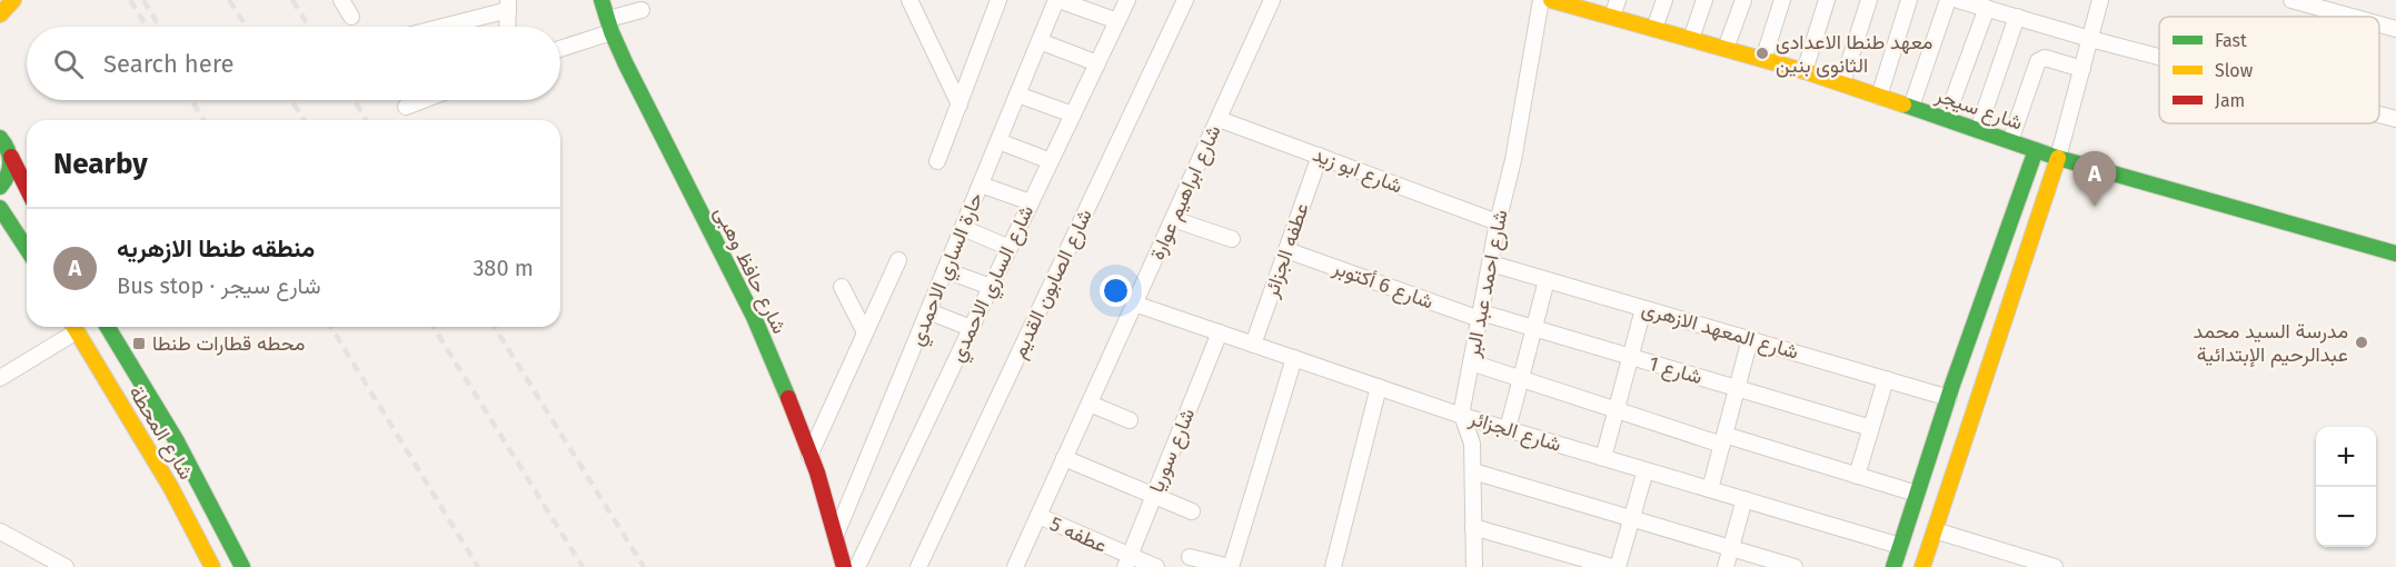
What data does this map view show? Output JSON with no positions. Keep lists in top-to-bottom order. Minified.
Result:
{"streets":{"main road":["شارع سيجر","شارع حافظ وهبى","شارع المحطة"],"street":["شارع ابو زيد","شارع ابراهيم عوارة","عطفه الجزائر","حارة الساري الاحمدي","شارع الساري الاحمدي","شارع الصابون القديم","شارع احمد عبد البر","شارع 6 أكتوبر","شارع المعهد الازهرى","شارع 1","شارع الجزائر","شارع سوريا","عطفه 5"]},"crossings":[["شارع ابو زيد","شارع ابراهيم عوارة"],["شارع ابو زيد","عطفه الجزائر"],["شارع ابو زيد","شارع احمد عبد البر"],["شارع ابراهيم عوارة","شارع الجزائر"],["شارع ابراهيم عوارة","عطفه 5"],["عطفه الجزائر","شارع 6 أكتوبر"],["عطفه الجزائر","شارع الجزائر"],["حارة الساري الاحمدي","شارع حافظ وهبى"],["شارع احمد عبد البر","شارع 6 أكتوبر"],["شارع احمد عبد البر","شارع المعهد الازهرى"],["شارع احمد عبد البر","شارع 1"],["شارع احمد عبد البر","شارع الجزائر"],["شارع 6 أكتوبر","شارع 1"],["شارع الجزائر","شارع سوريا"],["شارع سوريا","عطفه 5"]],"places":{"other":["معهد طنطا الاعدادى الثانوى بنين","مدرسة السيد محمد عبدالرحيم الإبتدائية"],"transit":["محطه قطارات طنطا"]},"legend":["Fast","Slow","Jam"],"page":{"search":"Search here","heading":"Nearby","pins":"A","list":[{"mark":"A","name":"منطقه طنطا الازهريه","note":"Bus stop · شارع سيجر","value":"380 m"}],"map_buttons":["+","−"]}}
